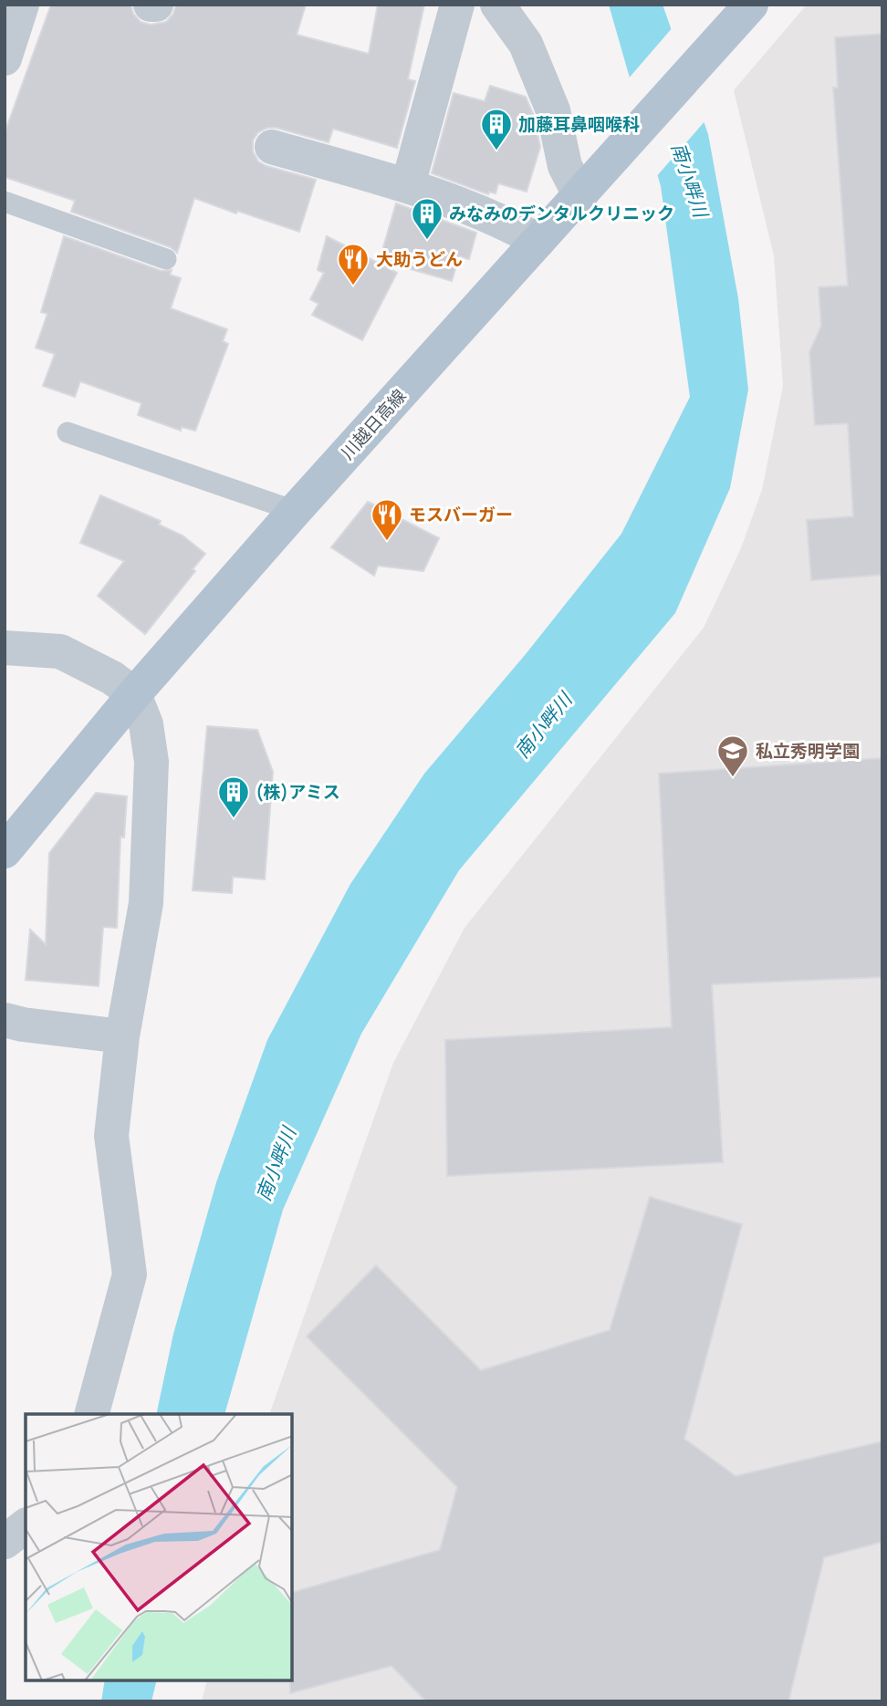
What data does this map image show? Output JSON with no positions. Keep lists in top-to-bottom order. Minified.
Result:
{"streets":{"main road":["川越日高線"]},"water":["南小畔川"],"places":{"building":["加藤耳鼻咽喉科","みなみのデンタルクリニック","(株)アミス"],"restaurant":["大助うどん","モスバーガー"],"school or university":["私立秀明学園"]}}
